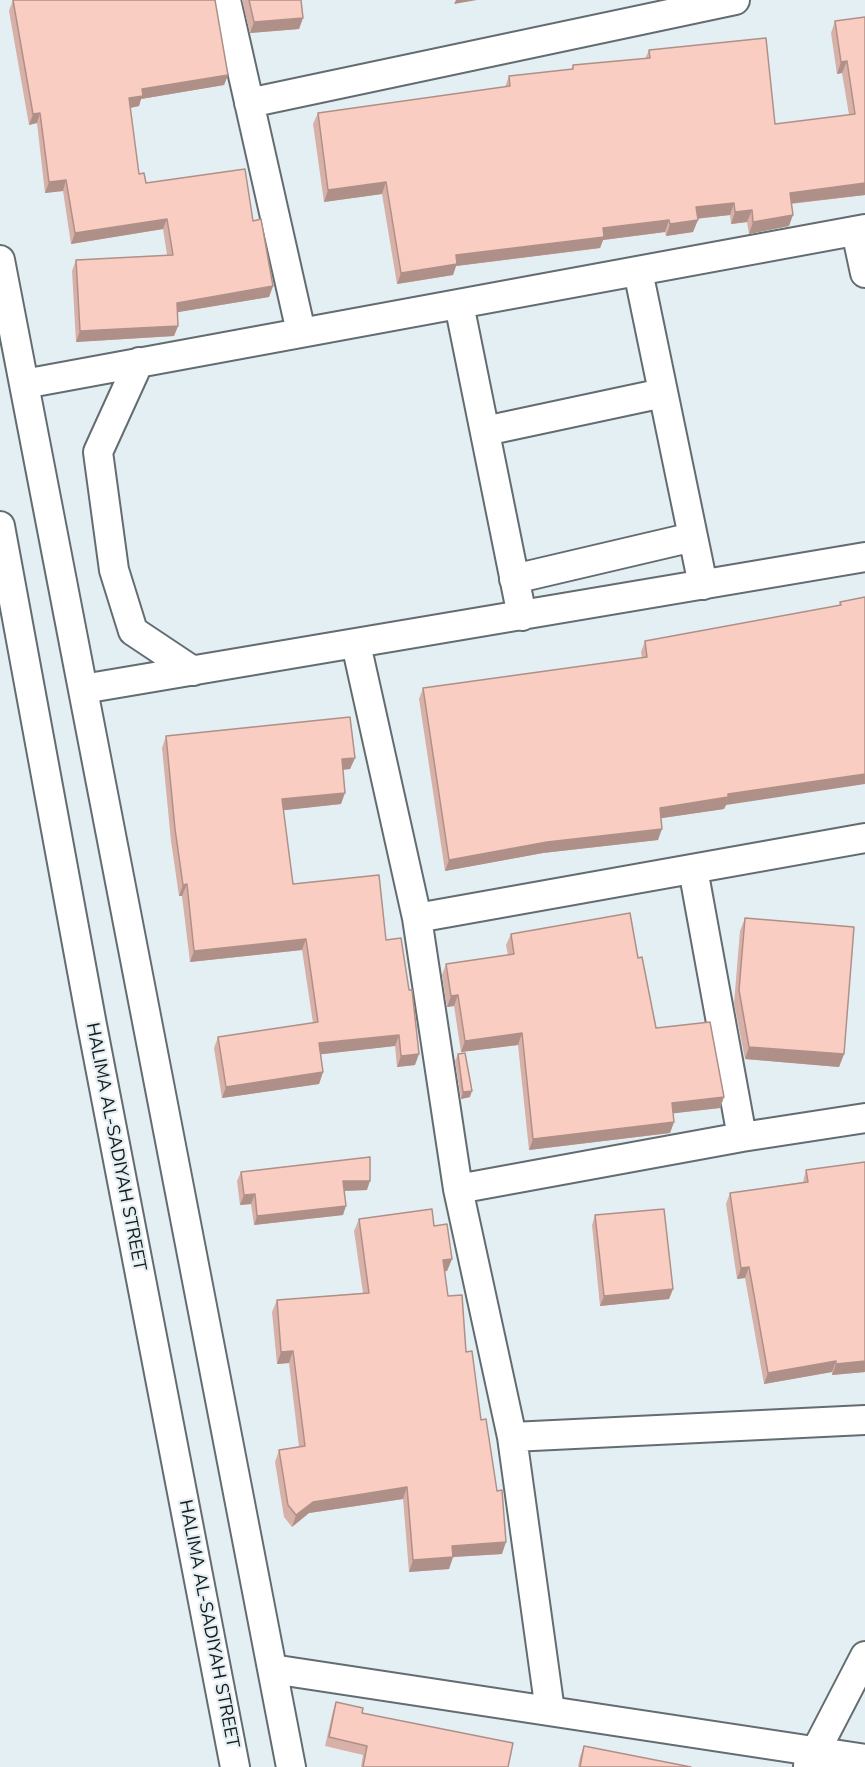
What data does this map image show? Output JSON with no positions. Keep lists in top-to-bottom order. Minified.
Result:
{"streets":{"street":["HALIMA AL-SADIYAH STREET"]}}
